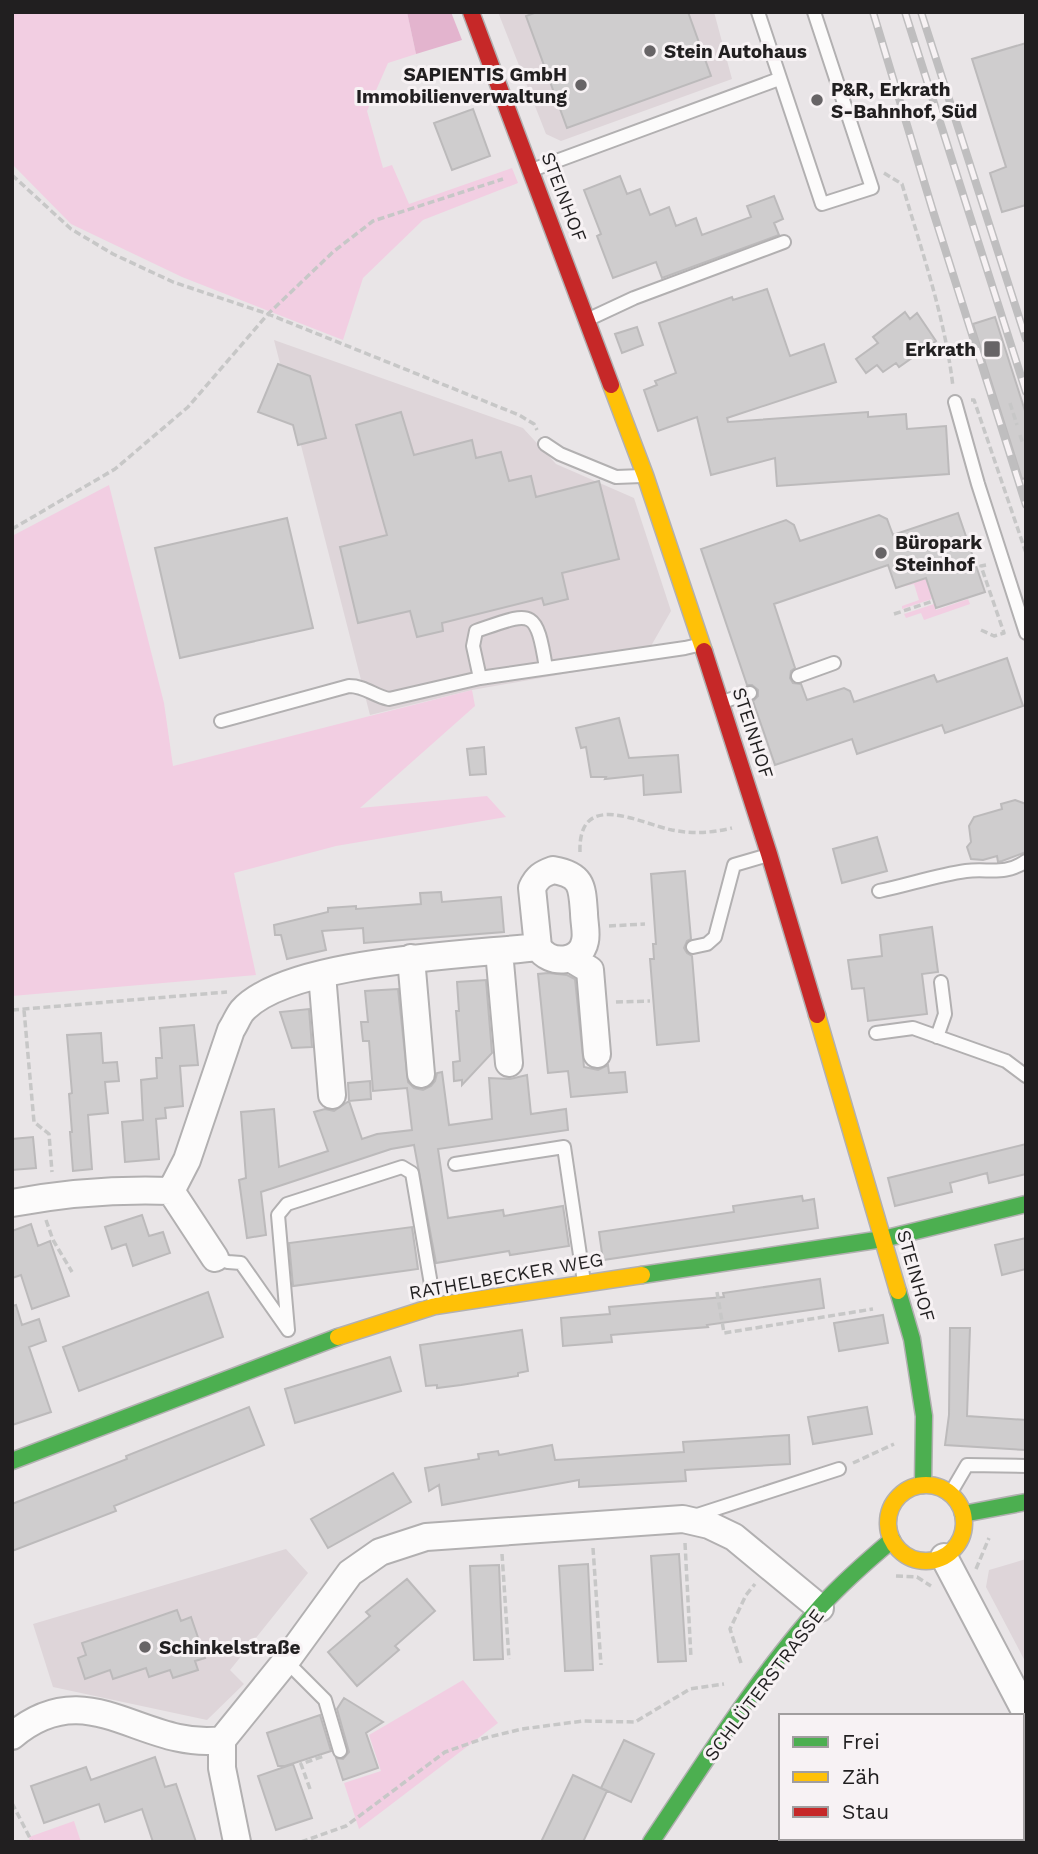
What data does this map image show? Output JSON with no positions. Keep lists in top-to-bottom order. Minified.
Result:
{"streets":{"street":["STEINHOF","RATHELBECKER WEG","SCHLÜTERSTRASSE"]},"crossings":[["STEINHOF","RATHELBECKER WEG"],["STEINHOF","SCHLÜTERSTRASSE"]],"places":{"other":["Stein Autohaus","SAPIENTIS GmbH Immobilienverwaltung","P&R, Erkrath S-Bahnhof, Süd","Büropark Steinhof","Schinkelstraße"],"transit":["Erkrath"]},"legend":["Frei","Zäh","Stau"]}
